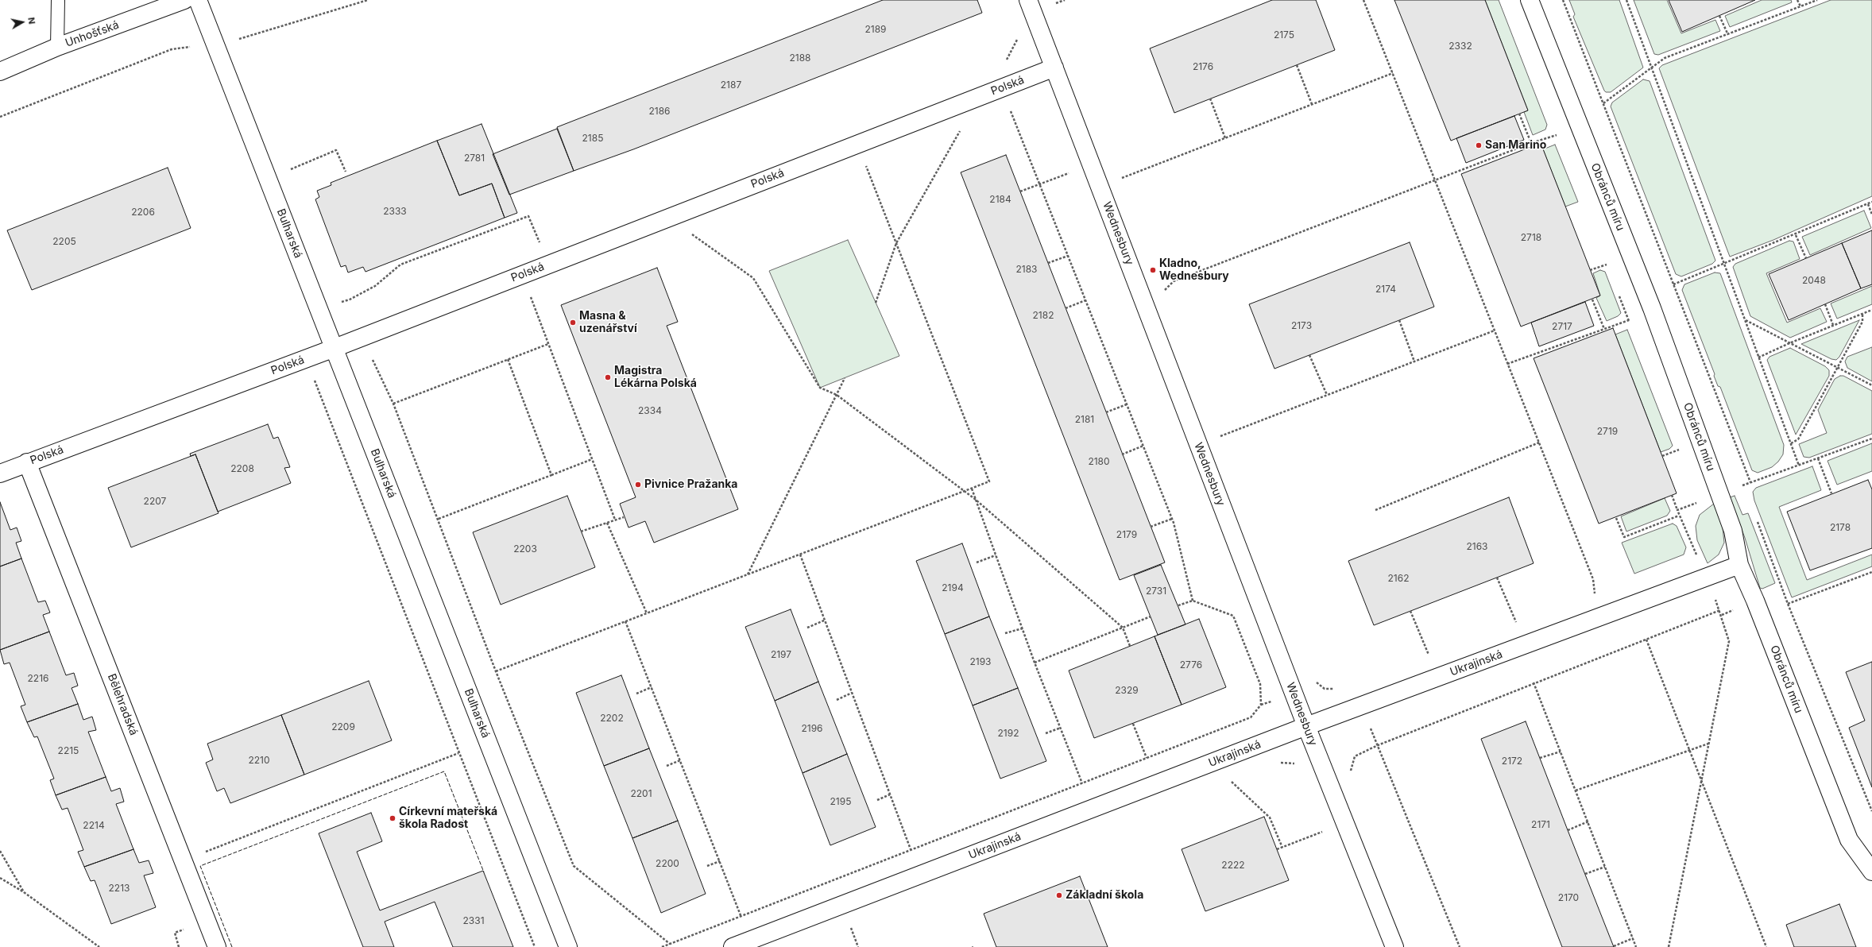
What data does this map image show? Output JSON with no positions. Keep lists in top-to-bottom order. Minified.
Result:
{"streets":{"street":["Unhošťská","Polská","Obránců míru","Bulharská","Wednesbury","Ukrajinská","Bělehradská"]},"crossings":[["Polská","Bulharská"],["Polská","Wednesbury"],["Polská","Bělehradská"],["Obránců míru","Ukrajinská"],["Wednesbury","Ukrajinská"]],"places":["San Marino","Kladno, Wednesbury","Masna & uzenářství","Magistra Lékárna Polská","Pivnice Pražanka","Církevní mateřská škola Radost","Základní škola"],"house_numbers":["2189","2175","2332","2188","2176","2187","2186","2185","2781","2184","2333","2206","2718","2205","2183","2048","2174","2182","2173","2717","2334","2181","2719","2180","2208","2207","2178","2179","2163","2203","2162","2194","2731","2197","2193","2776","2216","2329","2202","2209","2196","2192","2215","2210","2172","2201","2195","2171","2214","2200","2222","2213","2170","2331"],"north":"right"}
